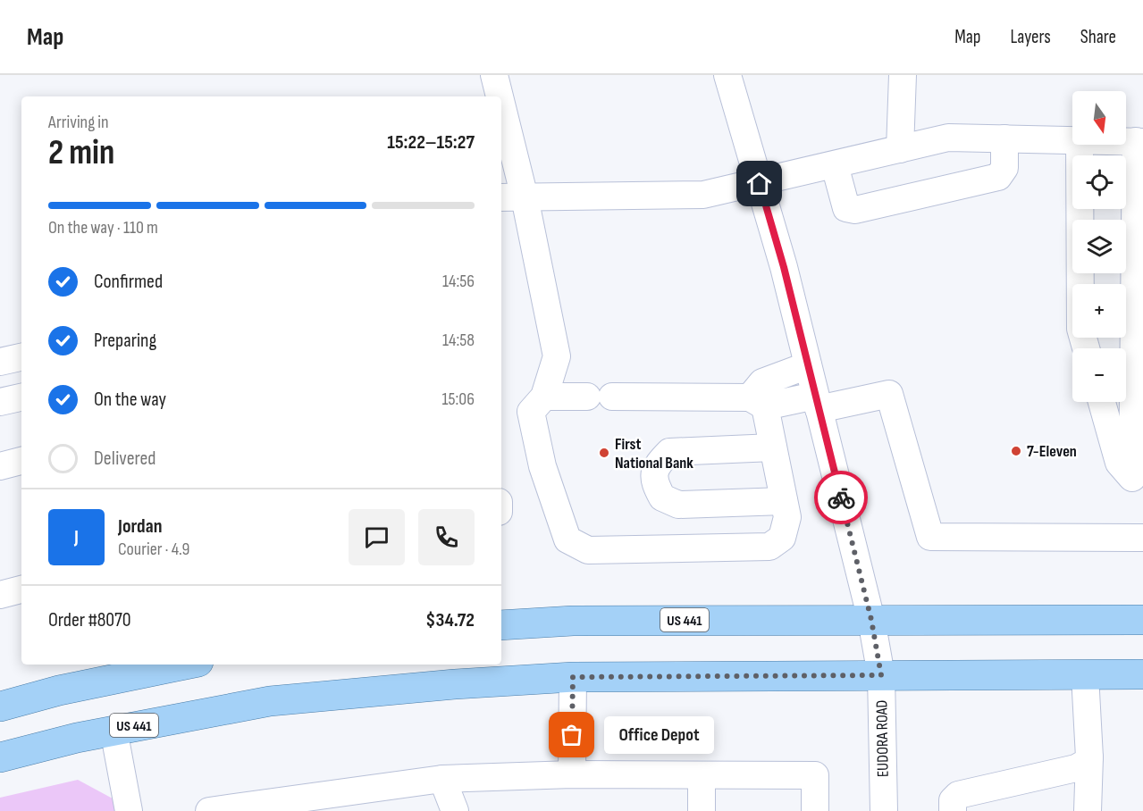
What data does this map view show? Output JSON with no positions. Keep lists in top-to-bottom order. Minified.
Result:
{"streets":{"main road":["US 441"],"street":["EUDORA ROAD"]},"crossings":[["US 441","EUDORA ROAD"]],"places":["7-Eleven","First National Bank","Office Depot"],"north":"bottom","page":{"header":"Map","nav":["Map","Layers","Share"],"map_buttons":["+","−"],"heading":["2 min","Arriving in","15:22–15:27"],"panel":["Jordan","Courier · 4.9","Order #8070","$34.72"],"bar":"On the way · 110 m","list":[["Confirmed","14:56"],["Preparing","14:58"],["On the way","15:06"],"Delivered"],"round":"J","bubble":"Office Depot"}}
